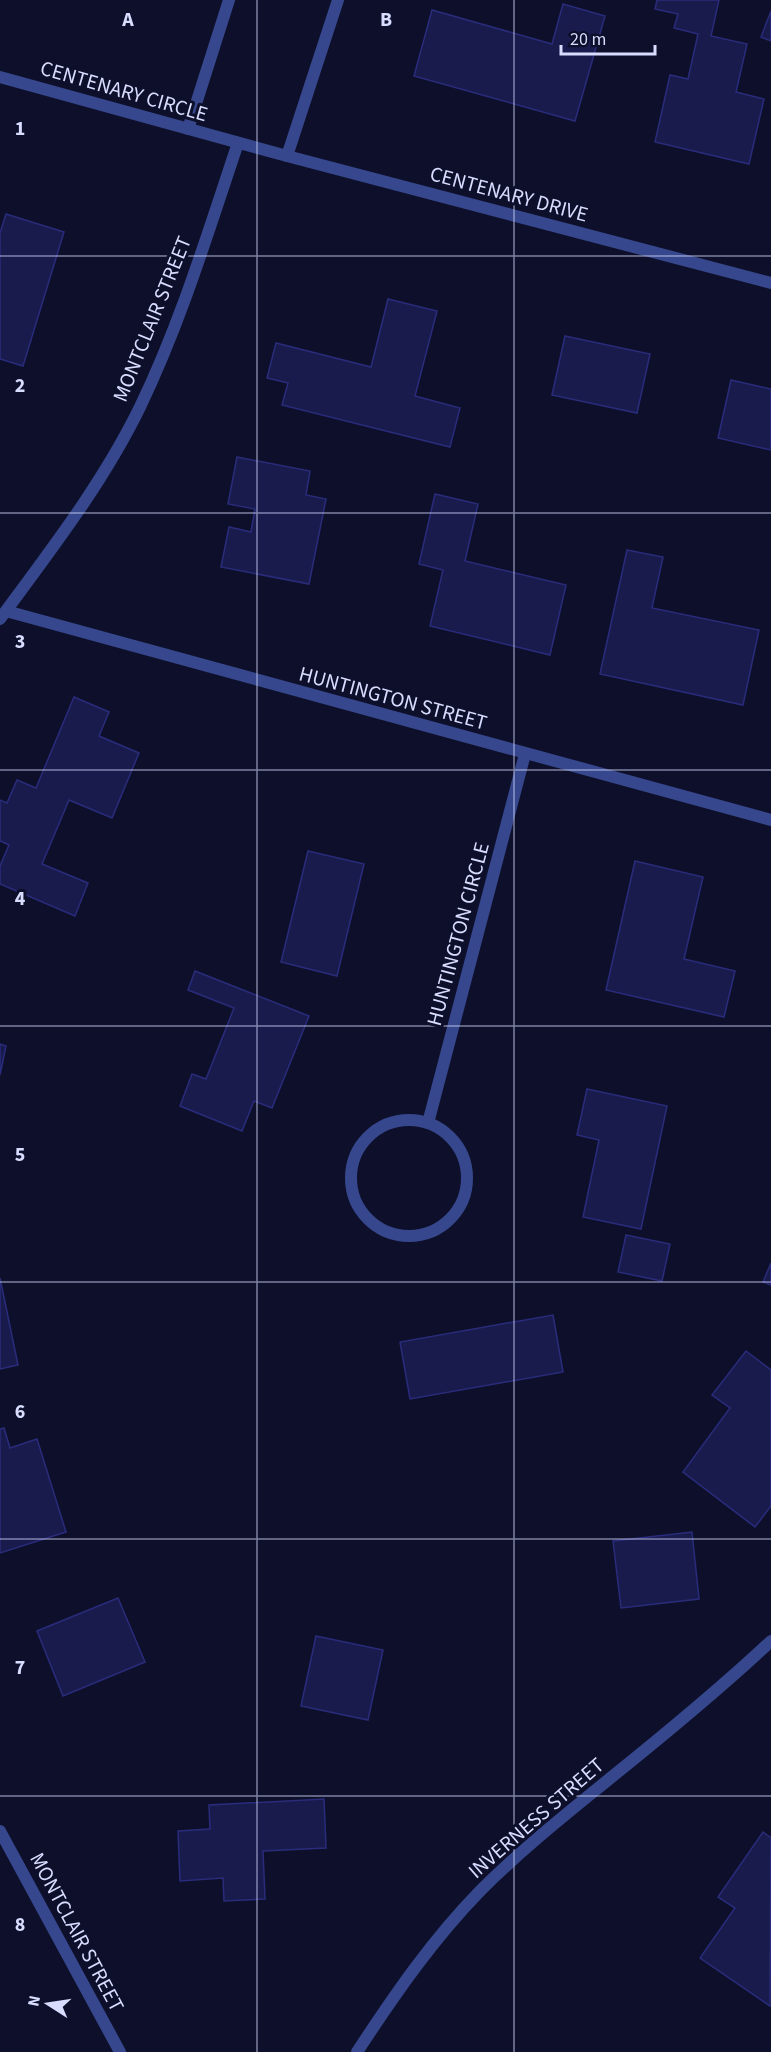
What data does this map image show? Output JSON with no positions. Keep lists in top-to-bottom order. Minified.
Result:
{"streets":{"street":["CENTENARY CIRCLE","CENTENARY DRIVE","MONTCLAIR STREET","HUNTINGTON STREET","HUNTINGTON CIRCLE","INVERNESS STREET"]},"crossings":[["CENTENARY CIRCLE","CENTENARY DRIVE"],["CENTENARY CIRCLE","MONTCLAIR STREET"],["CENTENARY DRIVE","MONTCLAIR STREET"],["MONTCLAIR STREET","HUNTINGTON STREET"],["HUNTINGTON STREET","HUNTINGTON CIRCLE"]],"scale_bar":"20 m","north":"left","grid":{"columns":["A","B"],"rows":["1","2","3","4","5","6","7","8"]}}
